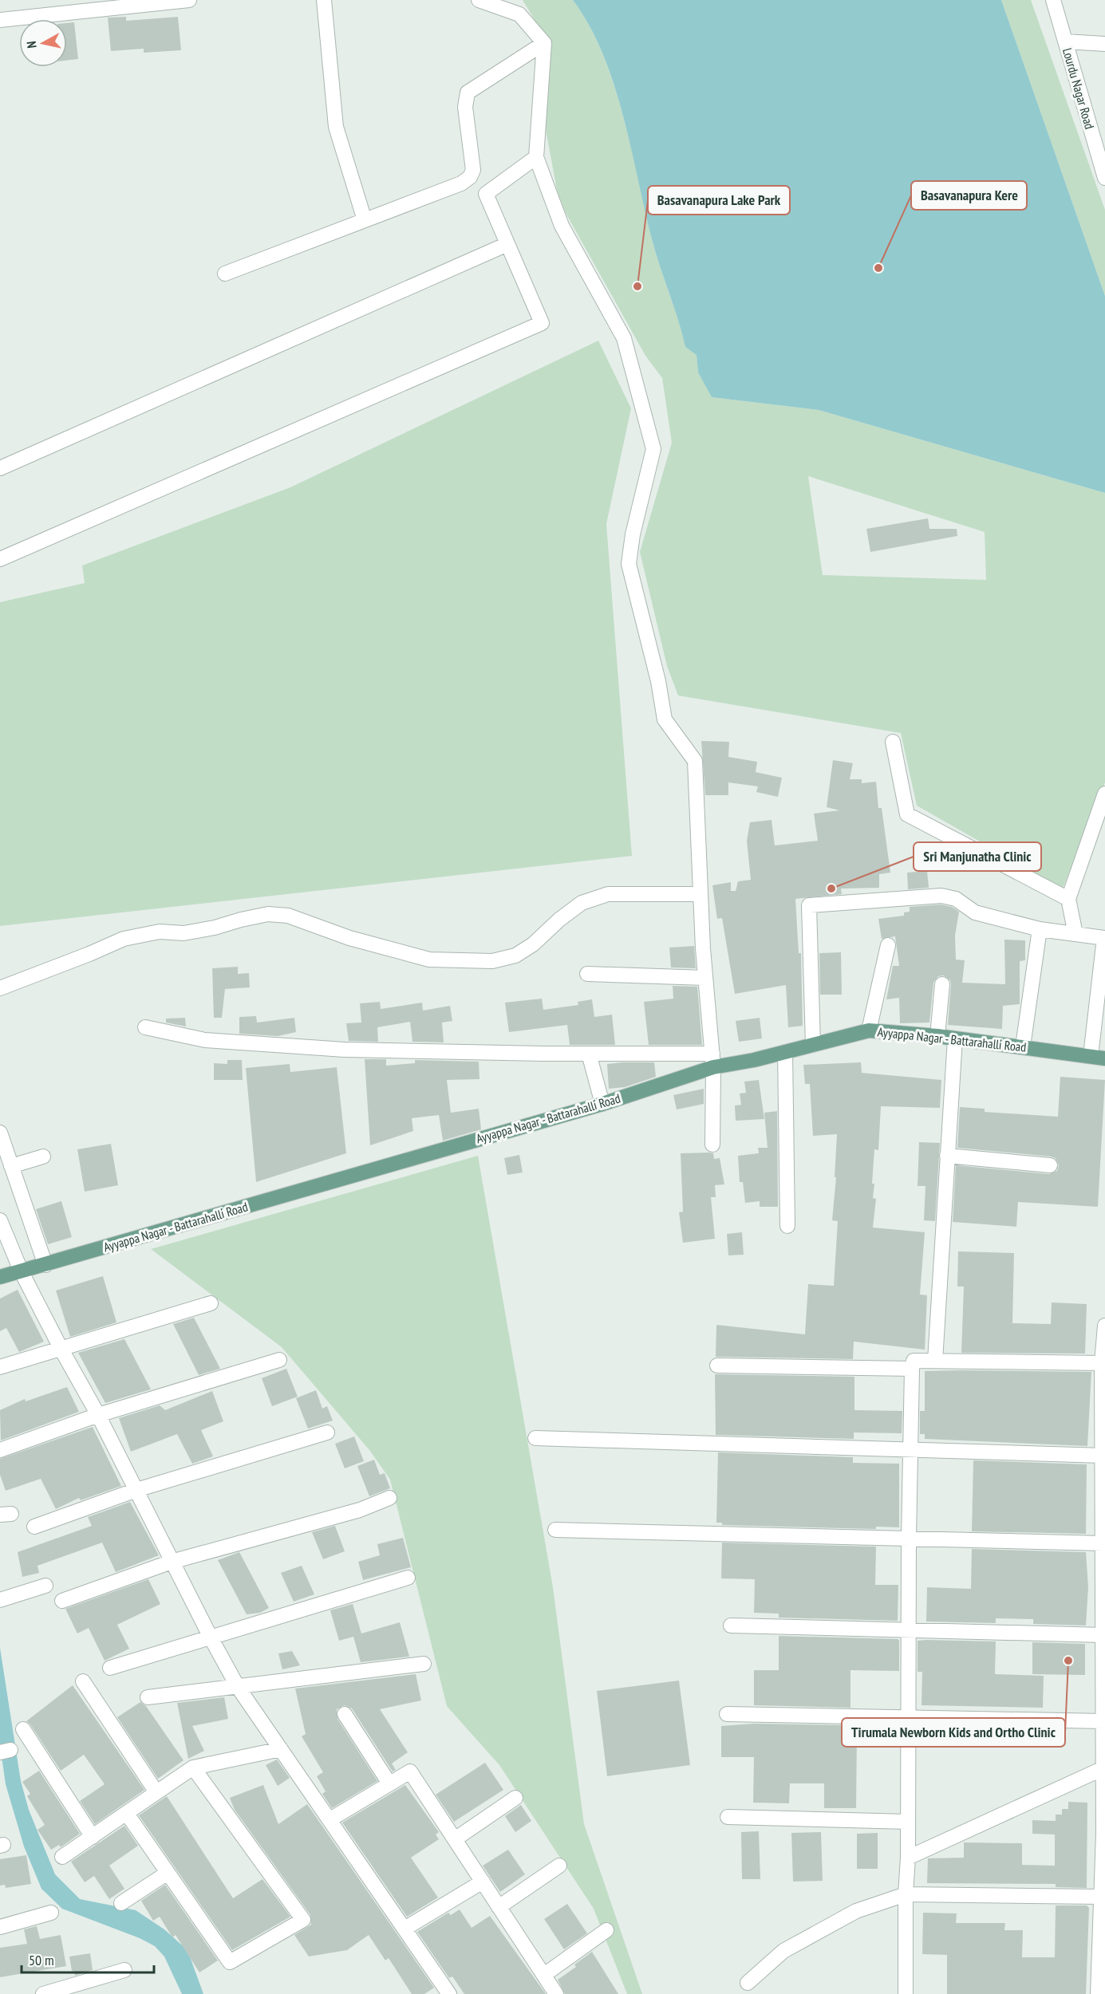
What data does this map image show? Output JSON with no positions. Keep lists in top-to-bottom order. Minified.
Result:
{"streets":{"main road":["Ayyappa Nagar - Battarahalli Road"],"street":["Lourdu Nagar Road"]},"places":["Basavanapura Kere","Basavanapura Lake Park","Sri Manjunatha Clinic","Tirumala Newborn Kids and Ortho Clinic"],"scale_bar":"50 m","north":"left"}
